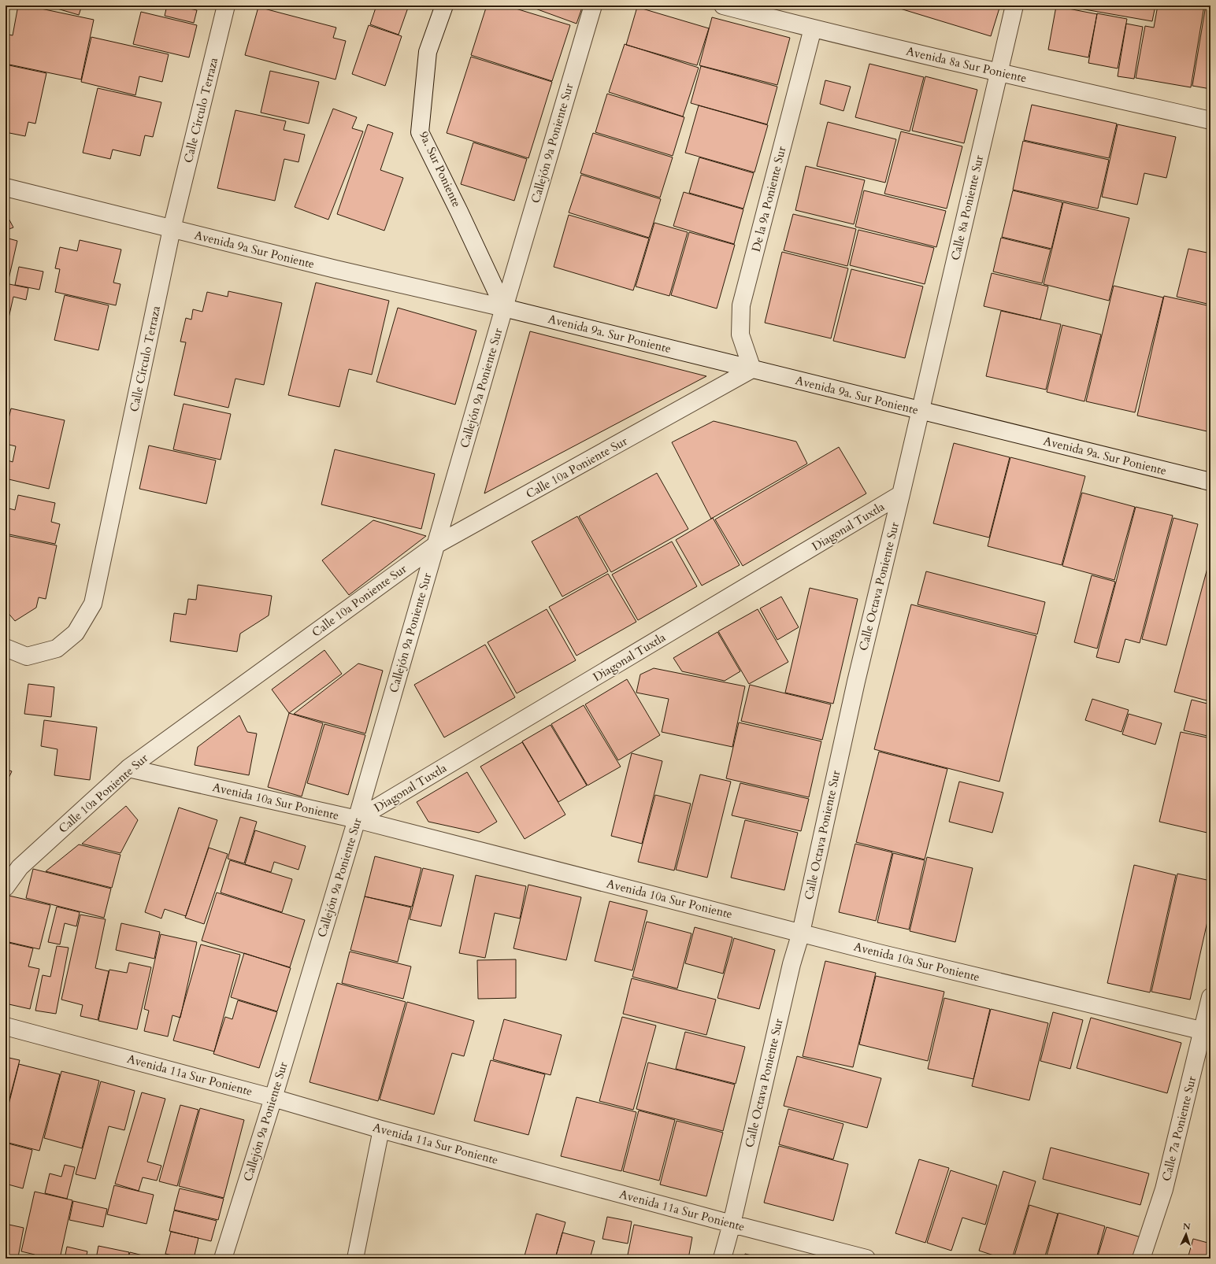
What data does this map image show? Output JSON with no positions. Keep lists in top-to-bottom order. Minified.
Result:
{"streets":{"street":["Avenida 8a Sur Poniente","Calle Círculo Terraza","Callejón 9a Poniente Sur","9a. Sur Poniente","De la 9a Poniente Sur","Calle 8a Poniente Sur","Avenida 9a Sur Poniente","Avenida 9a. Sur Poniente","Calle 10a Poniente Sur","Diagonal Tuxtla","Calle Octava Poniente Sur","Avenida 10a Sur Poniente","Avenida 11a Sur Poniente","Calle 7a Poniente Sur"]},"crossings":[["Avenida 8a Sur Poniente","De la 9a Poniente Sur"],["Avenida 8a Sur Poniente","Calle 8a Poniente Sur"],["Calle Círculo Terraza","Avenida 9a Sur Poniente"],["Callejón 9a Poniente Sur","9a. Sur Poniente"],["Callejón 9a Poniente Sur","Avenida 9a Sur Poniente"],["Callejón 9a Poniente Sur","Avenida 9a. Sur Poniente"],["Callejón 9a Poniente Sur","Calle 10a Poniente Sur"],["Callejón 9a Poniente Sur","Diagonal Tuxtla"],["Callejón 9a Poniente Sur","Avenida 10a Sur Poniente"],["Callejón 9a Poniente Sur","Avenida 11a Sur Poniente"],["9a. Sur Poniente","Avenida 9a Sur Poniente"],["9a. Sur Poniente","Avenida 9a. Sur Poniente"],["De la 9a Poniente Sur","Avenida 9a. Sur Poniente"],["De la 9a Poniente Sur","Calle 10a Poniente Sur"],["Calle 8a Poniente Sur","Avenida 9a. Sur Poniente"],["Calle 8a Poniente Sur","Calle Octava Poniente Sur"],["Avenida 9a Sur Poniente","Avenida 9a. Sur Poniente"],["Avenida 9a. Sur Poniente","Calle 10a Poniente Sur"],["Avenida 9a. Sur Poniente","Calle Octava Poniente Sur"],["Calle 10a Poniente Sur","Avenida 10a Sur Poniente"],["Diagonal Tuxtla","Calle Octava Poniente Sur"],["Diagonal Tuxtla","Avenida 10a Sur Poniente"],["Calle Octava Poniente Sur","Avenida 10a Sur Poniente"],["Calle Octava Poniente Sur","Avenida 11a Sur Poniente"],["Avenida 10a Sur Poniente","Calle 7a Poniente Sur"]],"north":"top"}
